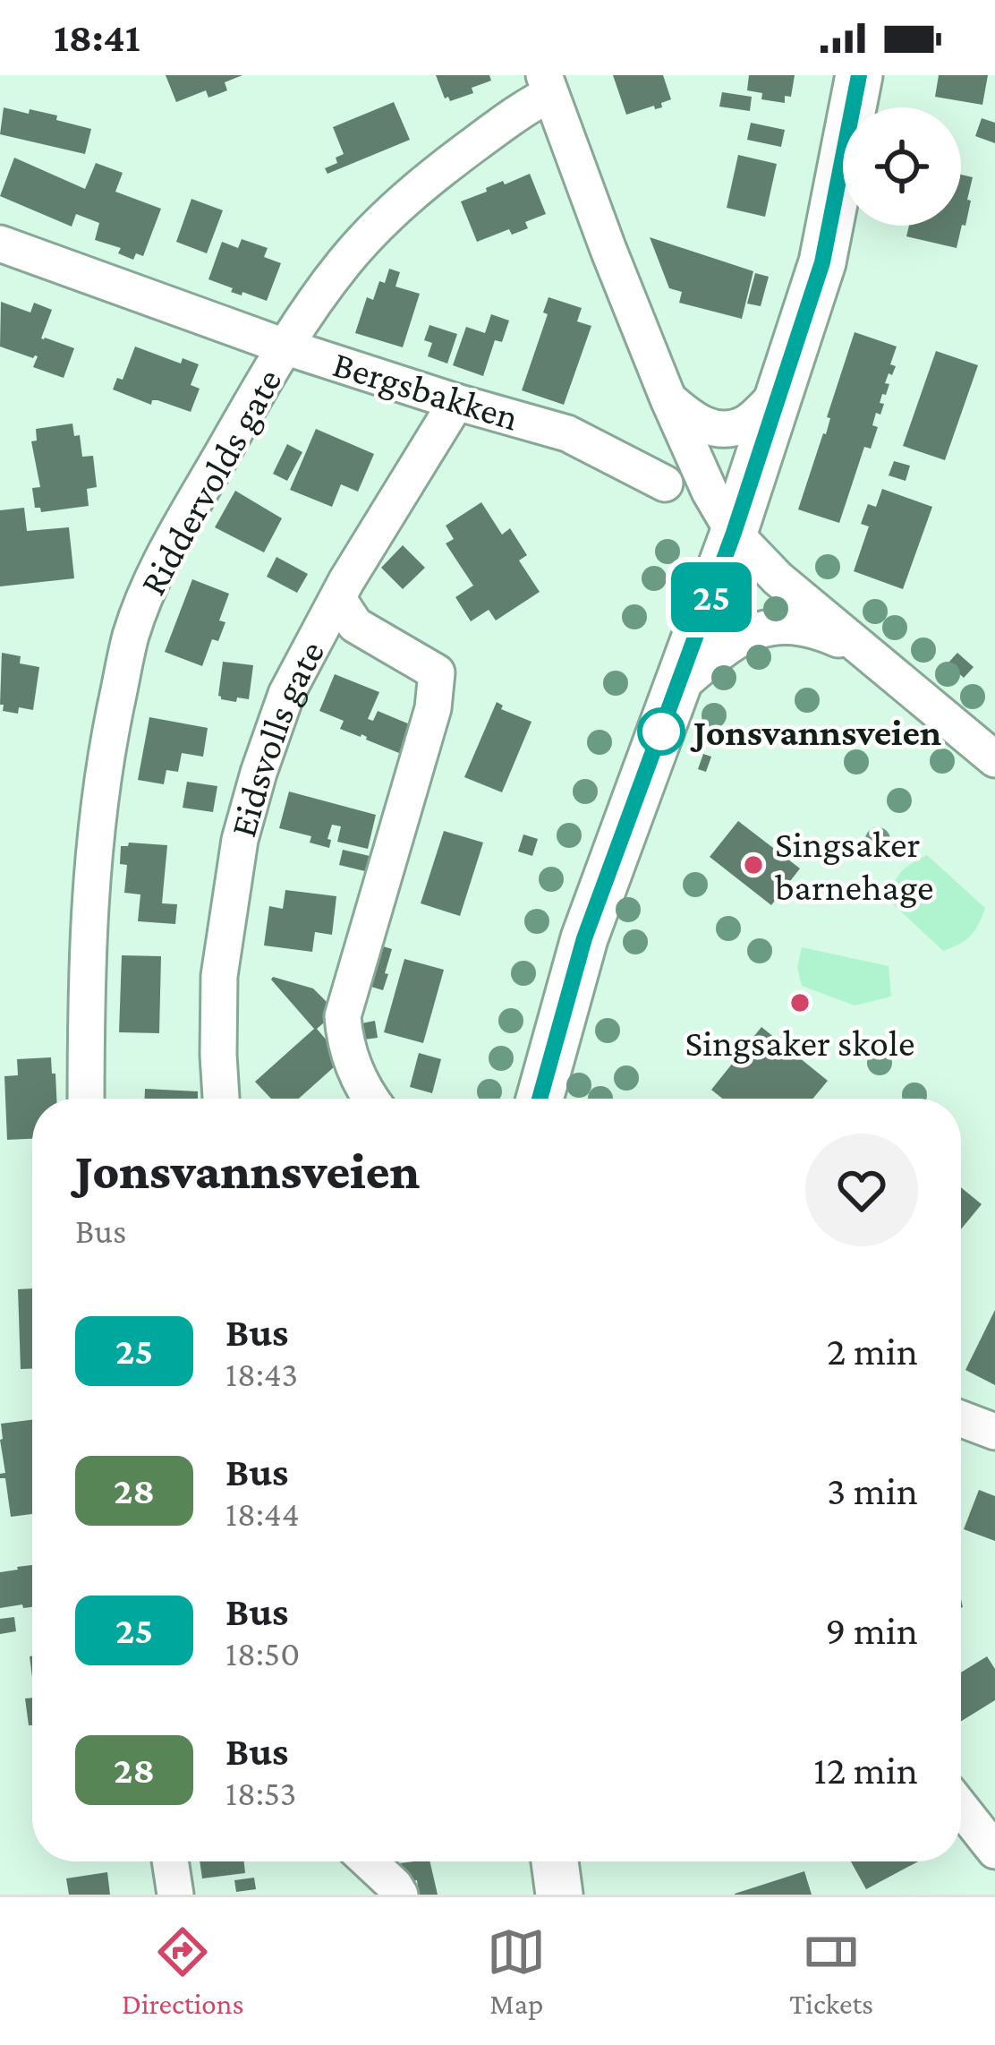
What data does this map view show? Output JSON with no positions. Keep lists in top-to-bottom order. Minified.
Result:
{"streets":{"street":["Bergsbakken","Riddervolds gate","Eidsvolls gate"]},"crossings":[["Bergsbakken","Riddervolds gate"],["Bergsbakken","Eidsvolls gate"]],"places":["Jonsvannsveien","Singsaker barnehage","Singsaker skole"],"lines":["bus line 25"],"page":{"status":"18:41","on_map":"25","heading":["Jonsvannsveien","Bus"],"list":[{"mark":"25","name":"Bus","note":"18:43","value":"2 min"},{"mark":"28","name":"Bus","note":"18:44","value":"3 min"},{"mark":"25","name":"Bus","note":"18:50","value":"9 min"},{"mark":"28","name":"Bus","note":"18:53","value":"12 min"}],"tabs":["Directions","Map","Tickets"]}}
